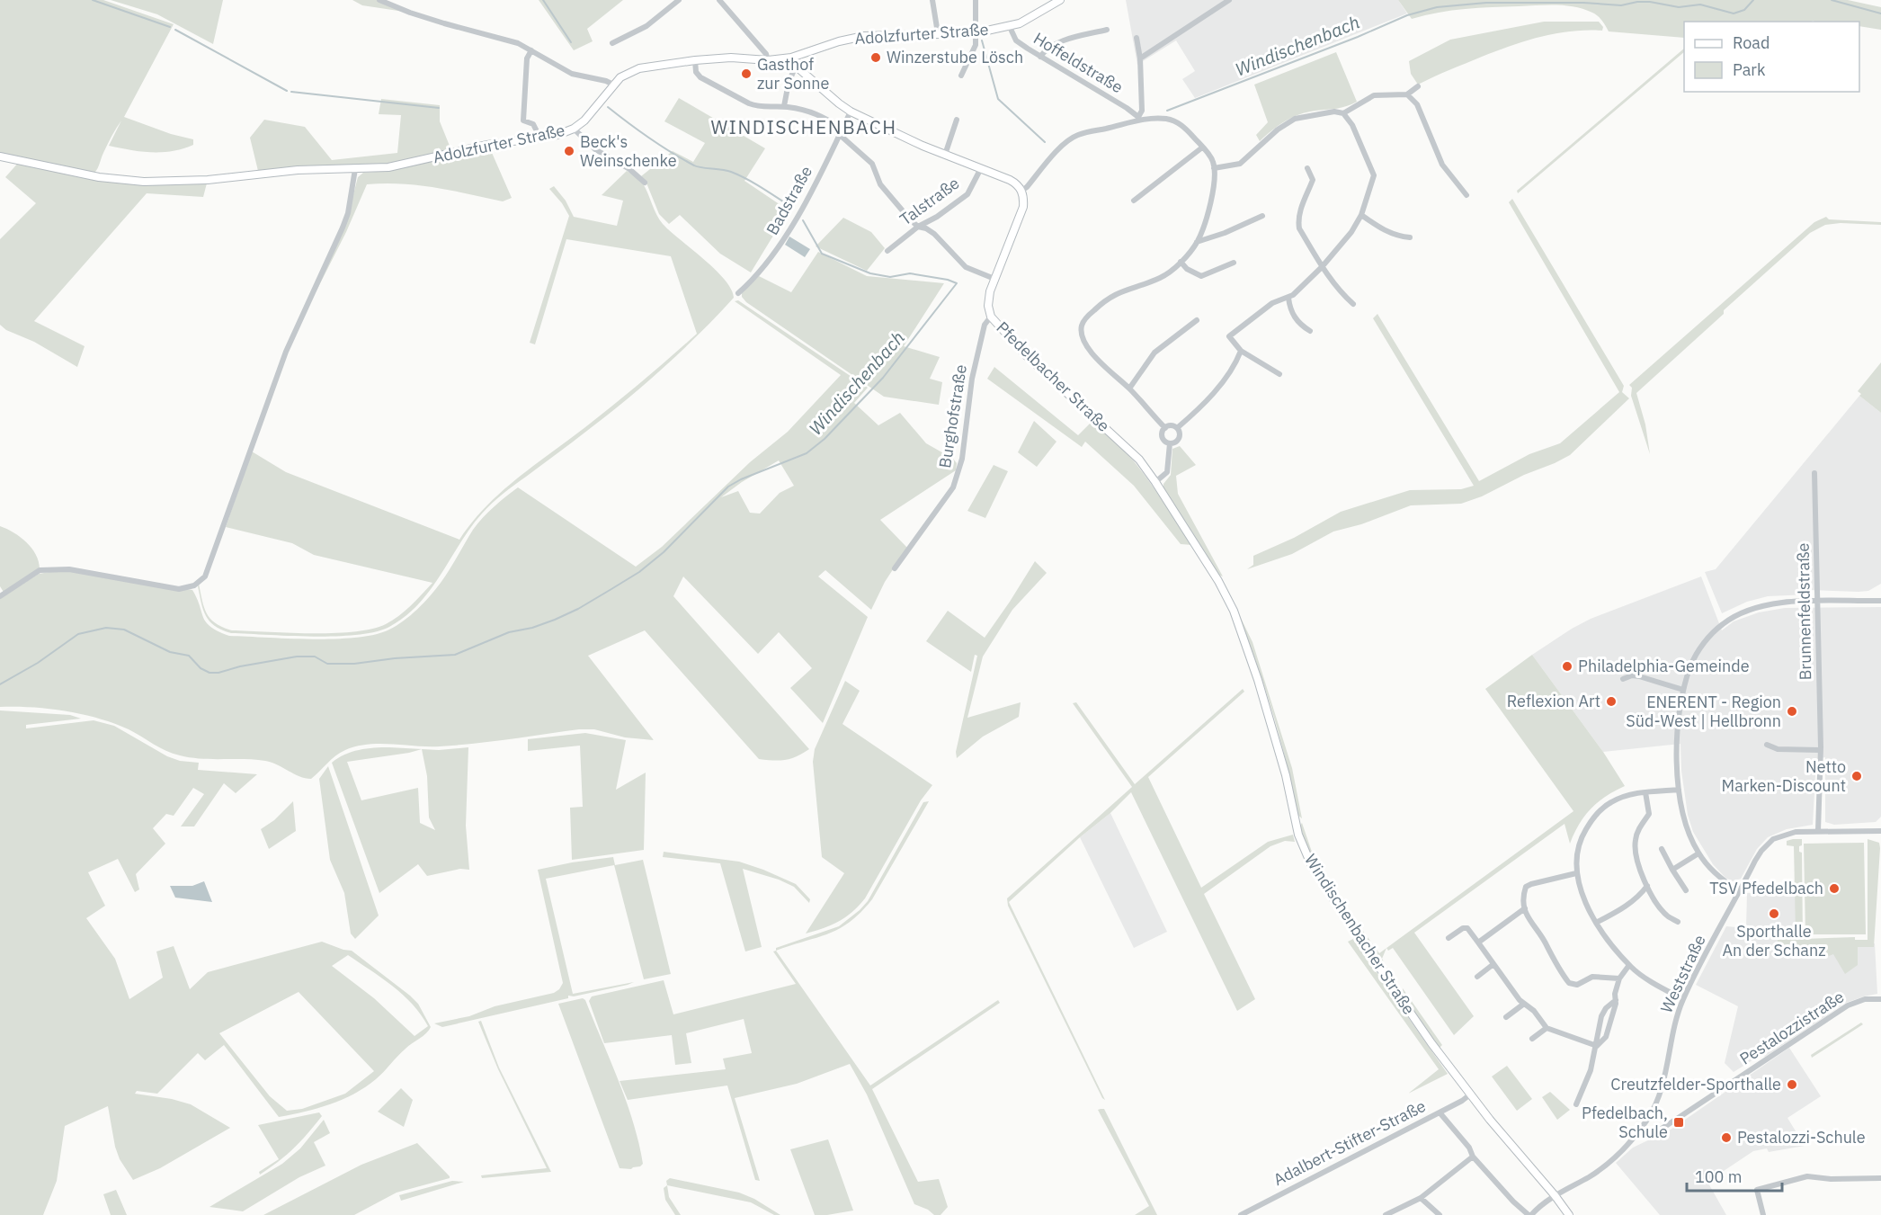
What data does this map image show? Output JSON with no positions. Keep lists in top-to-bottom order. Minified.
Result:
{"streets":{"street":["Adolzfurter Straße","Hoffeldstraße","Badstraße","Talstraße","Pfedelbacher Straße","Burghofstraße","Brunnenfeldstraße","Windischenbacher Straße","Weststraße","Pestalozzistraße","Adalbert-Stifter-Straße"]},"crossings":[["Adolzfurter Straße","Hoffeldstraße"],["Pfedelbacher Straße","Burghofstraße"],["Pfedelbacher Straße","Windischenbacher Straße"],["Brunnenfeldstraße","Weststraße"],["Windischenbacher Straße","Weststraße"],["Windischenbacher Straße","Adalbert-Stifter-Straße"],["Weststraße","Pestalozzistraße"]],"districts":["WINDISCHENBACH"],"water":["Windischenbach"],"places":{"other":["Winzerstube Lösch","Gasthof zur Sonne","Beck's Weinschenke","Philadelphia-Gemeinde","Reflexion Art","ENERENT - Region Süd-West | Hellbronn","Netto Marken-Discount","TSV Pfedelbach","Sporthalle An der Schanz","Creutzfelder-Sporthalle","Pestalozzi-Schule"],"transit":["Pfedelbach, Schule"]},"legend":["Road","Park"],"scale_bar":"100 m"}
